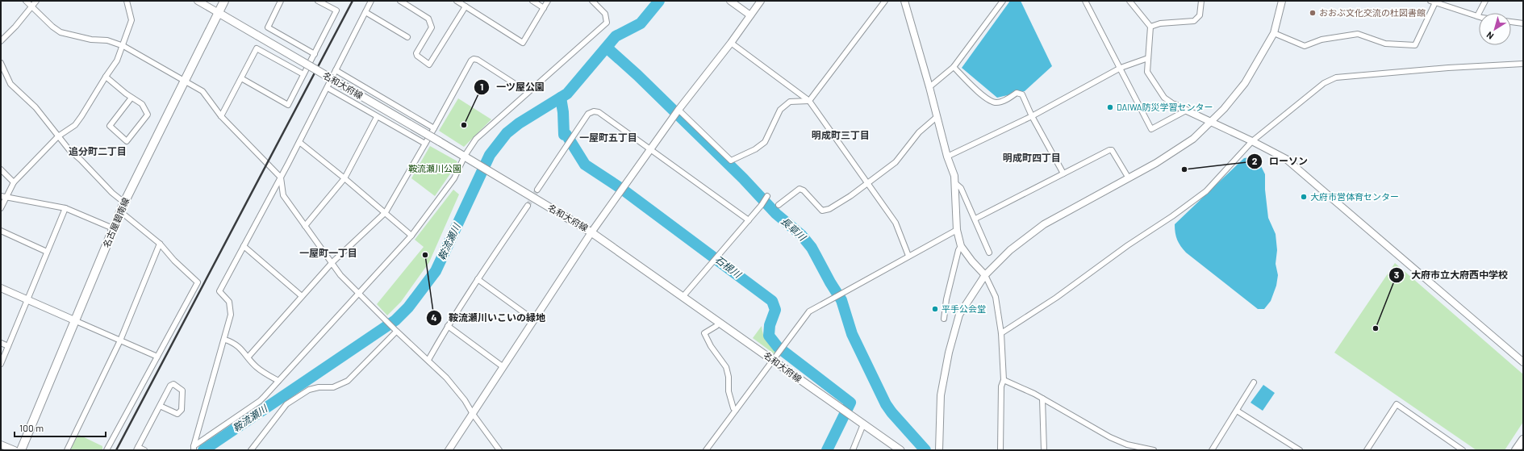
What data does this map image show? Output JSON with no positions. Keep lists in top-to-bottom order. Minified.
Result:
{"streets":{"main road":["名和大府線","名古屋碧南線"]},"crossings":[["名和大府線","名古屋碧南線"]],"districts":["明成町三丁目","一屋町五丁目","追分町二丁目","明成町四丁目","一屋町一丁目"],"water":["長草川","鞍流瀬川","石根川"],"parks":["鞍流瀬川公園"],"places":["おおぶ文化交流の杜図書館","DAIWA防災学習センター","一ツ屋公園","ローソン","大府市営体育センター","鞍流瀬川いこいの緑地","平手公会堂","大府市立大府西中学校"],"scale_bar":"100 m","north":"bottom left"}
